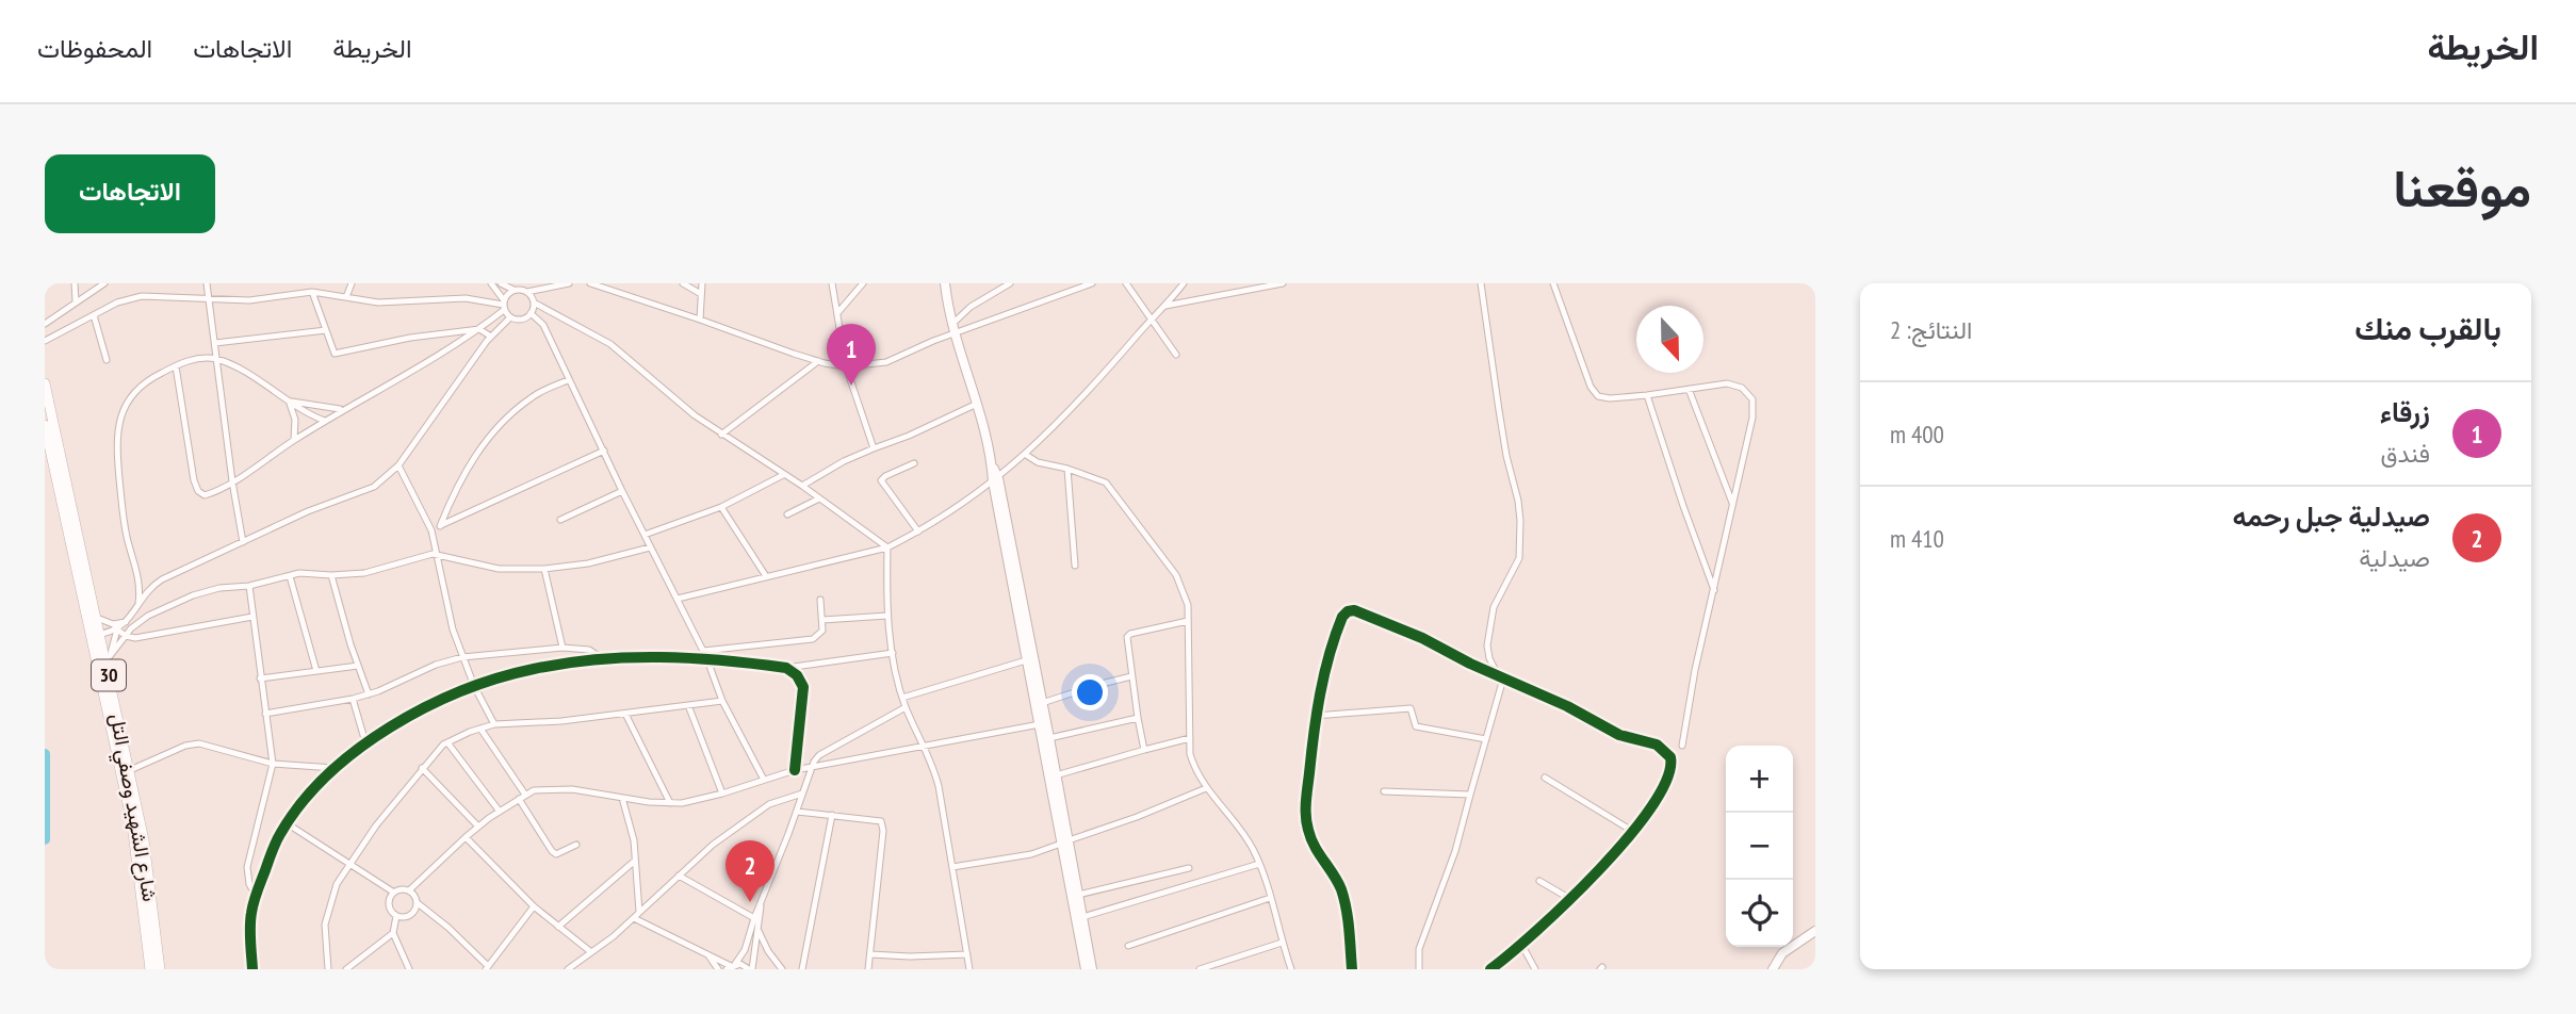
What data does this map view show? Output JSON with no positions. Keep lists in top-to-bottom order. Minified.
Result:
{"streets":{"main road":["30","شارع الشهيد وصفي التل"]},"north":"bottom","page":{"header":"الخريطة","nav":["الخريطة","الاتجاهات","المحفوظات"],"title":"موقعنا","buttons":"الاتجاهات","heading":["بالقرب منك","النتائج: 2"],"pins":["1","2"],"list":[{"mark":"1","name":"زرقاء","note":"فندق","value":"400 m"},{"mark":"2","name":"صيدلية جبل رحمه","note":"صيدلية","value":"410 m"}],"map_buttons":["+","−"]}}
